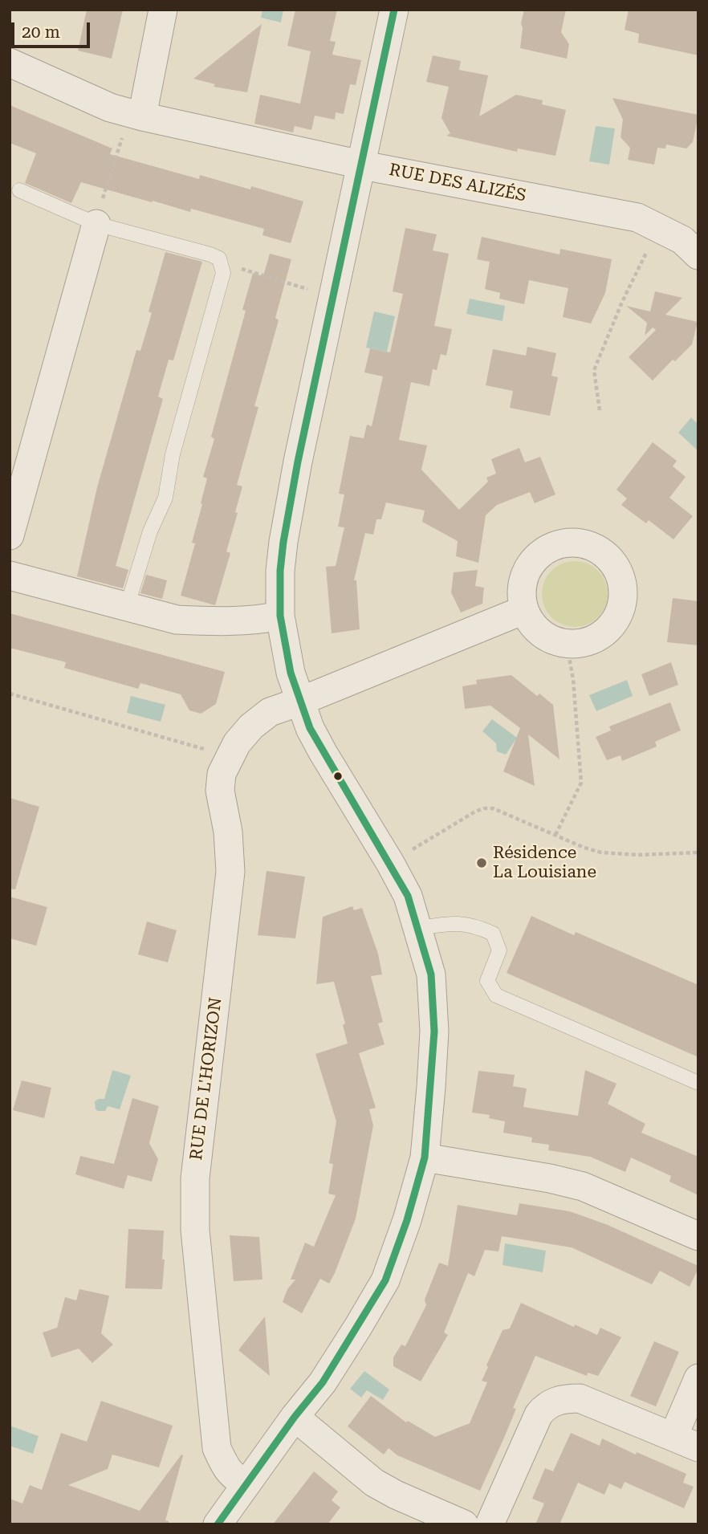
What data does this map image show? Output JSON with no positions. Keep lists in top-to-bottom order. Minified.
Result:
{"streets":{"street":["RUE DES ALIZÉS","RUE DE L'HORIZON"]},"places":["Résidence La Louisiane"],"scale_bar":"20 m"}
